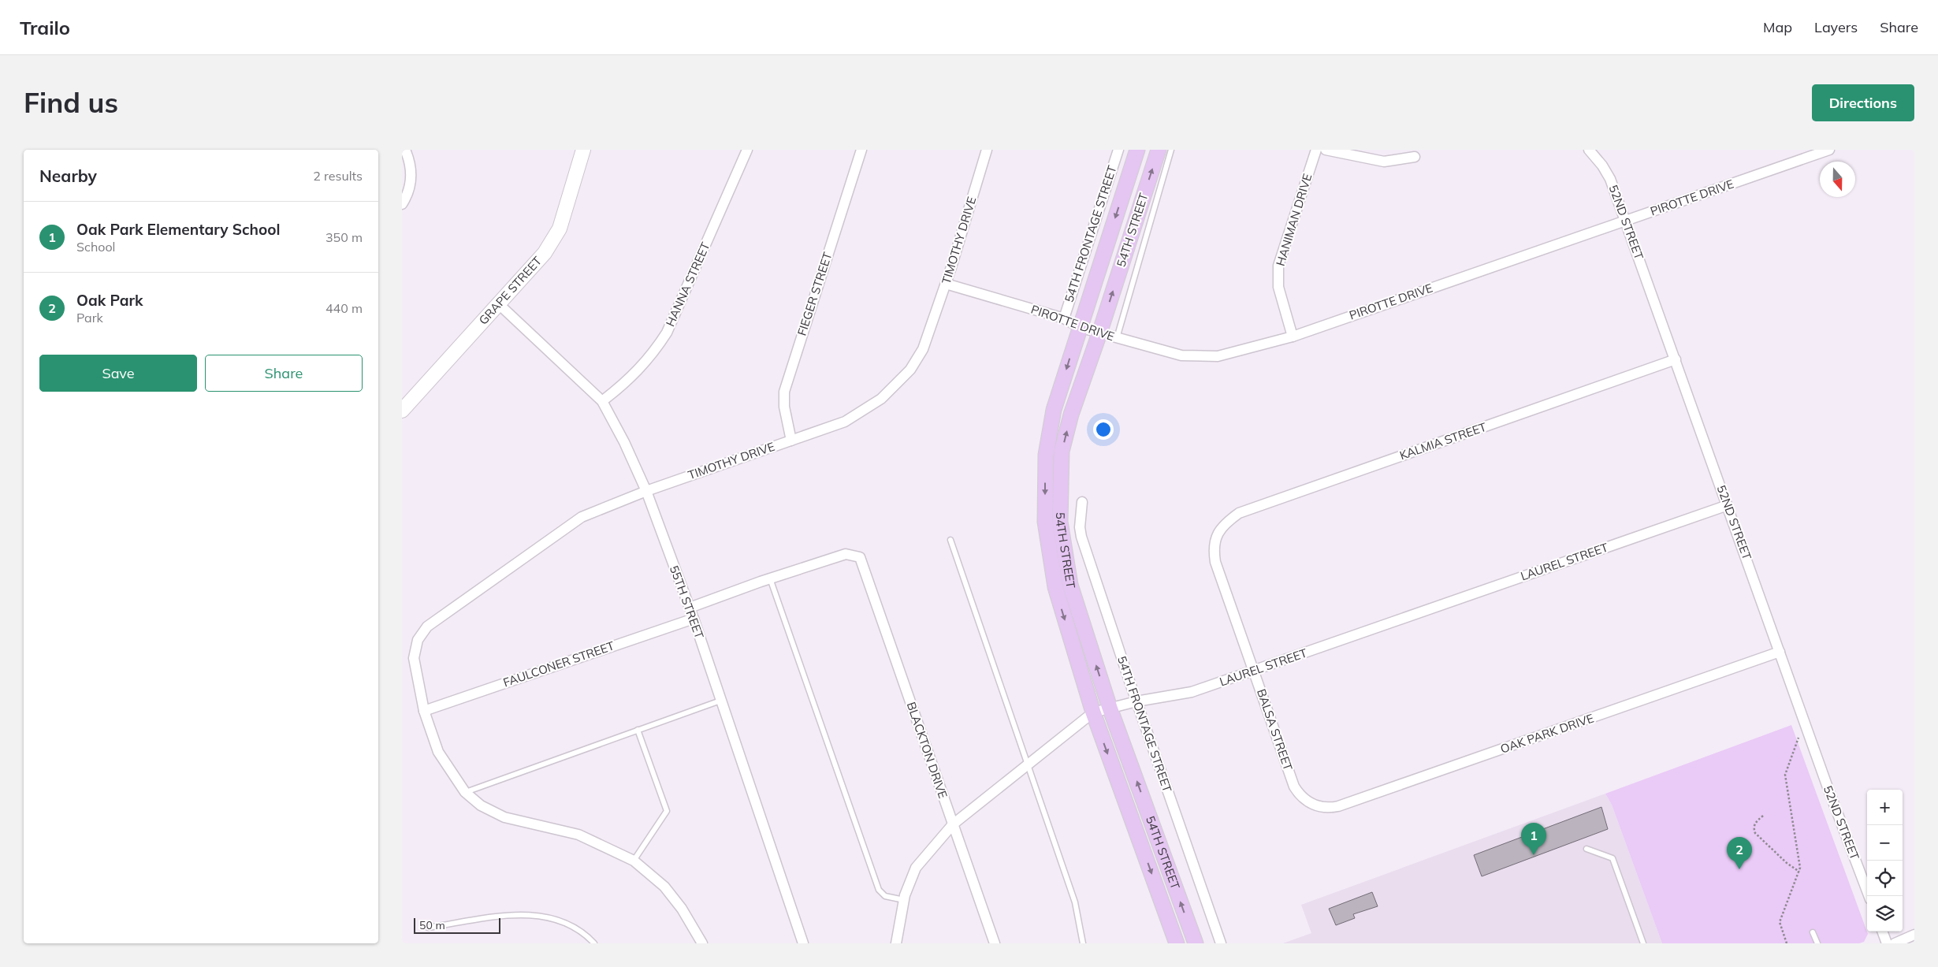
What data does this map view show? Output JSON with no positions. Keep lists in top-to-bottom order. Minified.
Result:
{"streets":{"main road":["54TH STREET"],"street":["PIROTTE DRIVE","HANIMAN DRIVE","52ND STREET","54TH FRONTAGE STREET","TIMOTHY DRIVE","HANNA STREET","GRAPE STREET","FIEGER STREET","KALMIA STREET","LAUREL STREET","55TH STREET","FAULCONER STREET","BALSA STREET","OAK PARK DRIVE","BLACKTON DRIVE"]},"crossings":[["PIROTTE DRIVE","HANIMAN DRIVE"],["PIROTTE DRIVE","52ND STREET"],["PIROTTE DRIVE","54TH STREET"],["PIROTTE DRIVE","54TH FRONTAGE STREET"],["PIROTTE DRIVE","TIMOTHY DRIVE"],["52ND STREET","KALMIA STREET"],["52ND STREET","LAUREL STREET"],["52ND STREET","OAK PARK DRIVE"],["54TH STREET","LAUREL STREET"],["54TH FRONTAGE STREET","LAUREL STREET"],["TIMOTHY DRIVE","FIEGER STREET"],["TIMOTHY DRIVE","55TH STREET"],["TIMOTHY DRIVE","FAULCONER STREET"],["HANNA STREET","55TH STREET"],["GRAPE STREET","55TH STREET"],["KALMIA STREET","BALSA STREET"],["LAUREL STREET","BALSA STREET"],["LAUREL STREET","BLACKTON DRIVE"],["55TH STREET","FAULCONER STREET"],["BALSA STREET","OAK PARK DRIVE"]],"scale_bar":"50 m","north":"bottom","page":{"header":"Trailo","nav":["Map","Layers","Share"],"buttons":["Directions",["Save","Share"]],"title":"Find us","heading":["Nearby","2 results"],"list":[{"mark":"1","name":"Oak Park Elementary School","note":"School","value":"350 m"},{"mark":"2","name":"Oak Park","note":"Park","value":"440 m"}],"map_buttons":["+","−"],"pins":["1","2"],"scale":"50 m"}}
